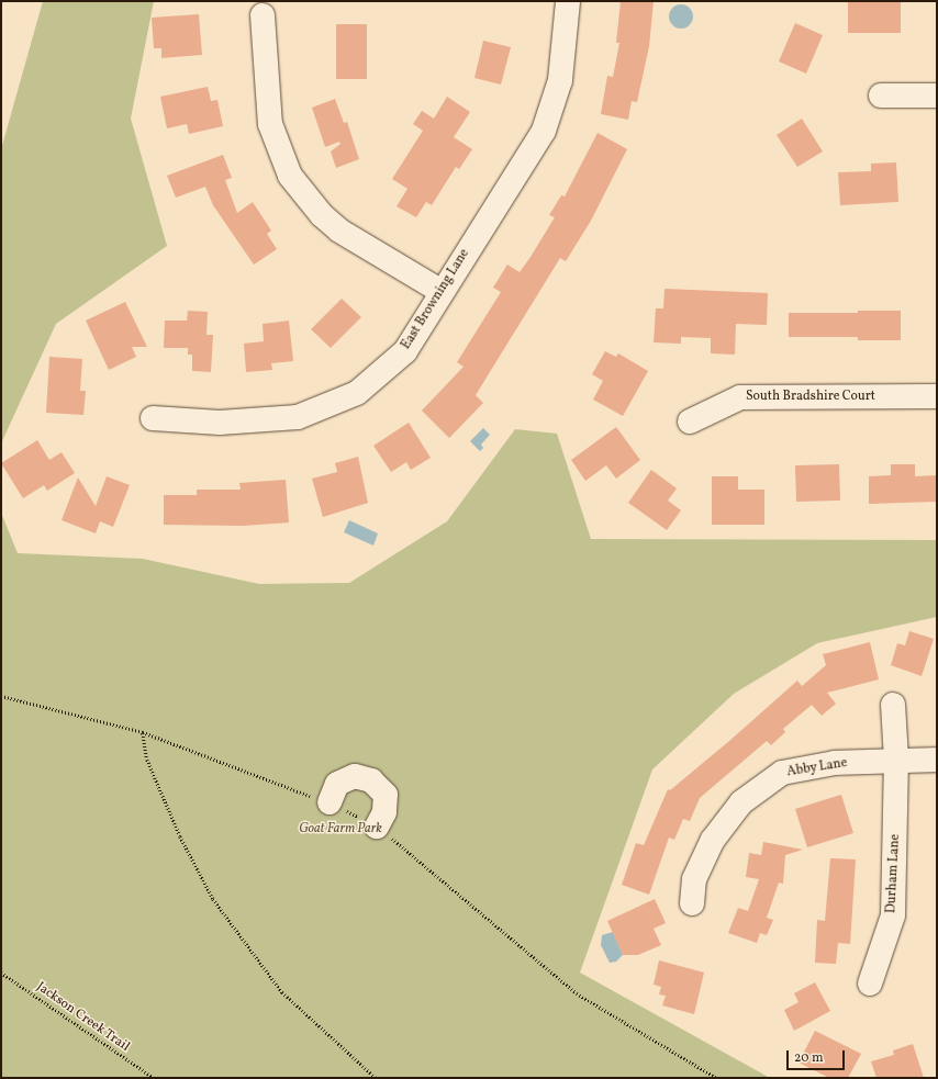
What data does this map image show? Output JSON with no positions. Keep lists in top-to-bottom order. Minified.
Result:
{"streets":{"street":["East Browning Lane","South Bradshire Court","Abby Lane","Durham Lane"],"path":["Jackson Creek Trail"]},"crossings":[["Abby Lane","Durham Lane"]],"parks":["Goat Farm Park"],"scale_bar":"20 m"}
